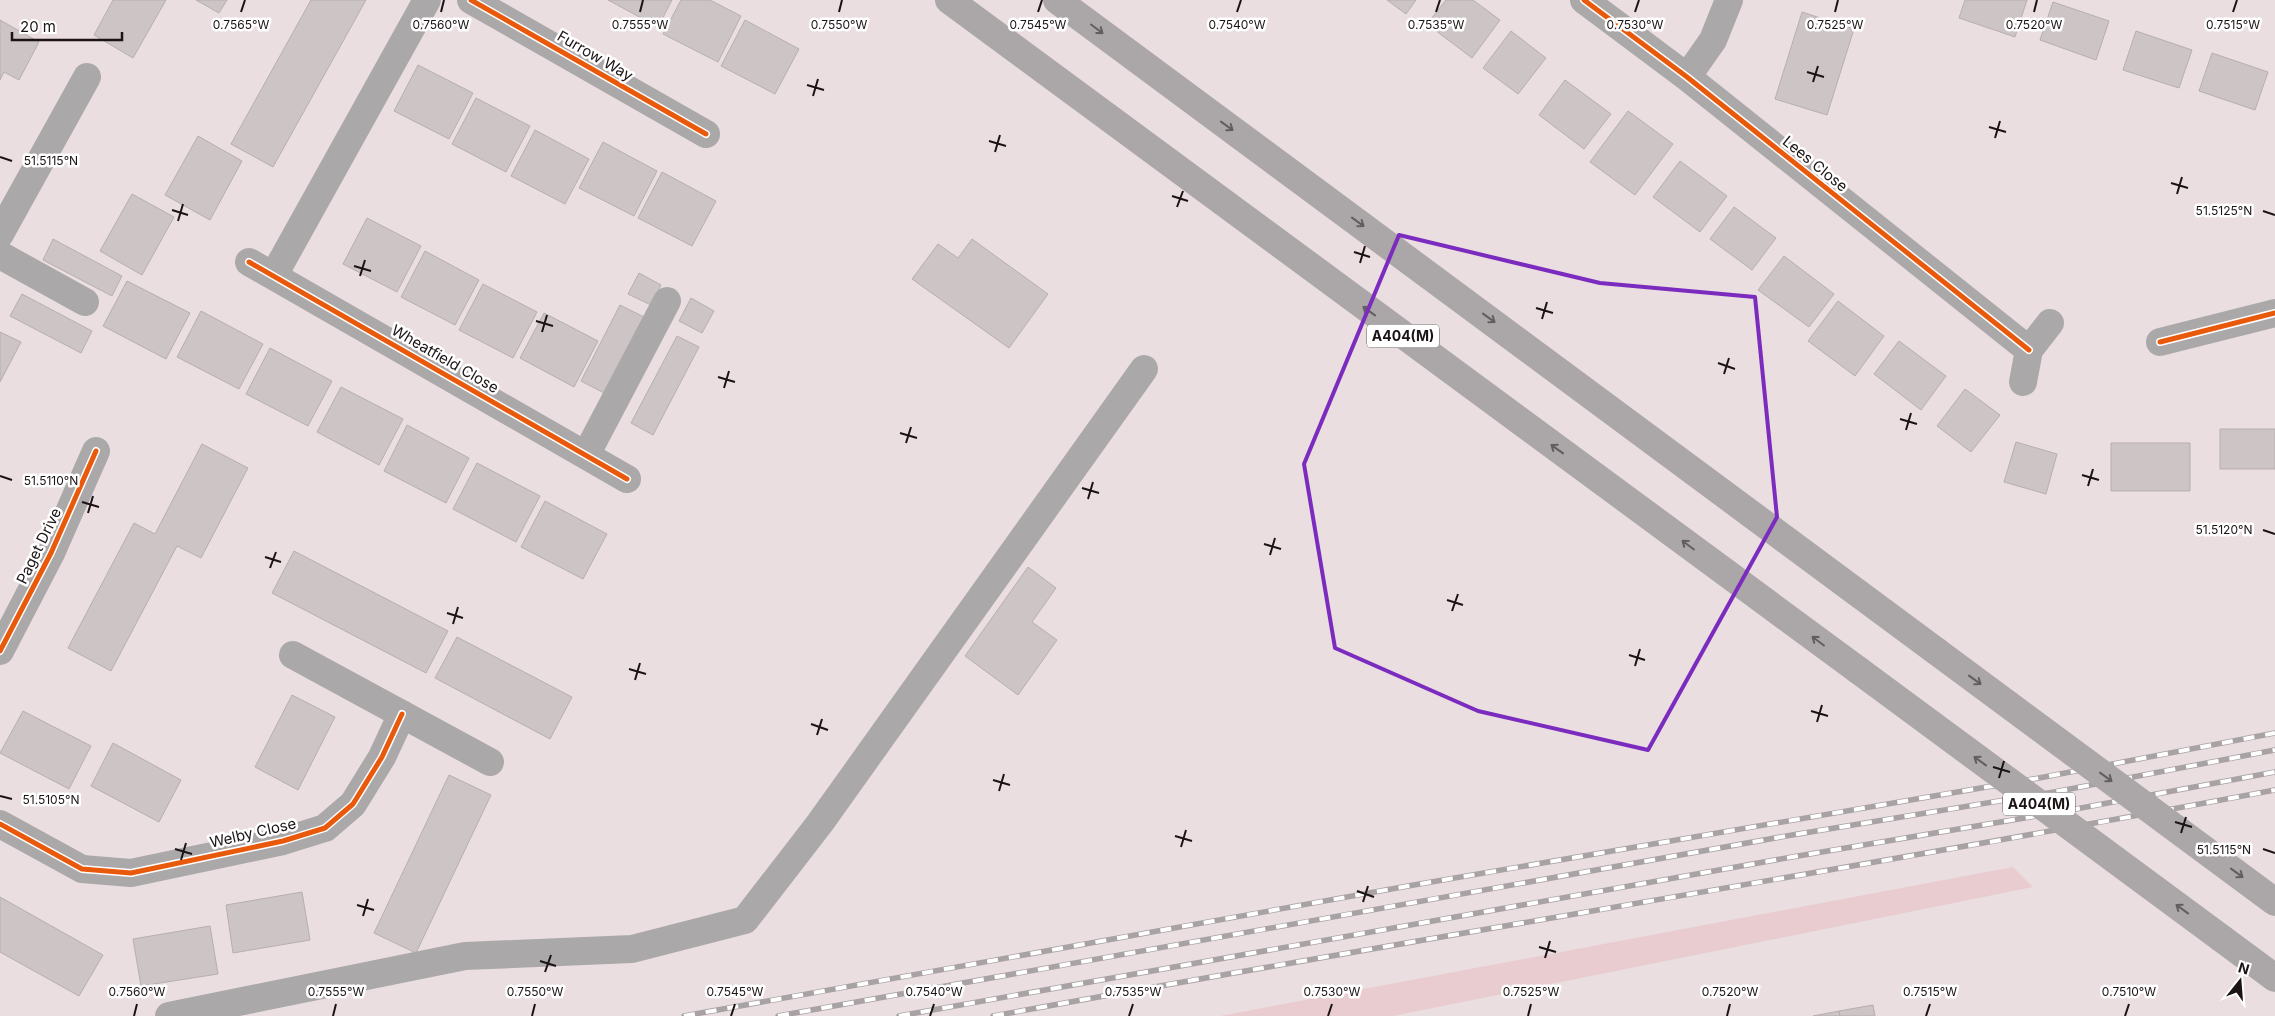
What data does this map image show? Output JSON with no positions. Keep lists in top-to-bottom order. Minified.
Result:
{"streets":{"highway":["A404(M)"],"street":["Furrow Way","Lees Close","Wheatfield Close","Paget Drive","Welby Close"]},"scale_bar":"20 m","north":"top","coordinates":["0.7565°W","0.7560°W","0.7555°W","0.7550°W","0.7545°W","0.7540°W","0.7535°W","0.7530°W","0.7525°W","0.7520°W","0.7515°W","51.5115°N","51.5125°N","51.5110°N","51.5120°N","51.5105°N","0.7510°W"]}
